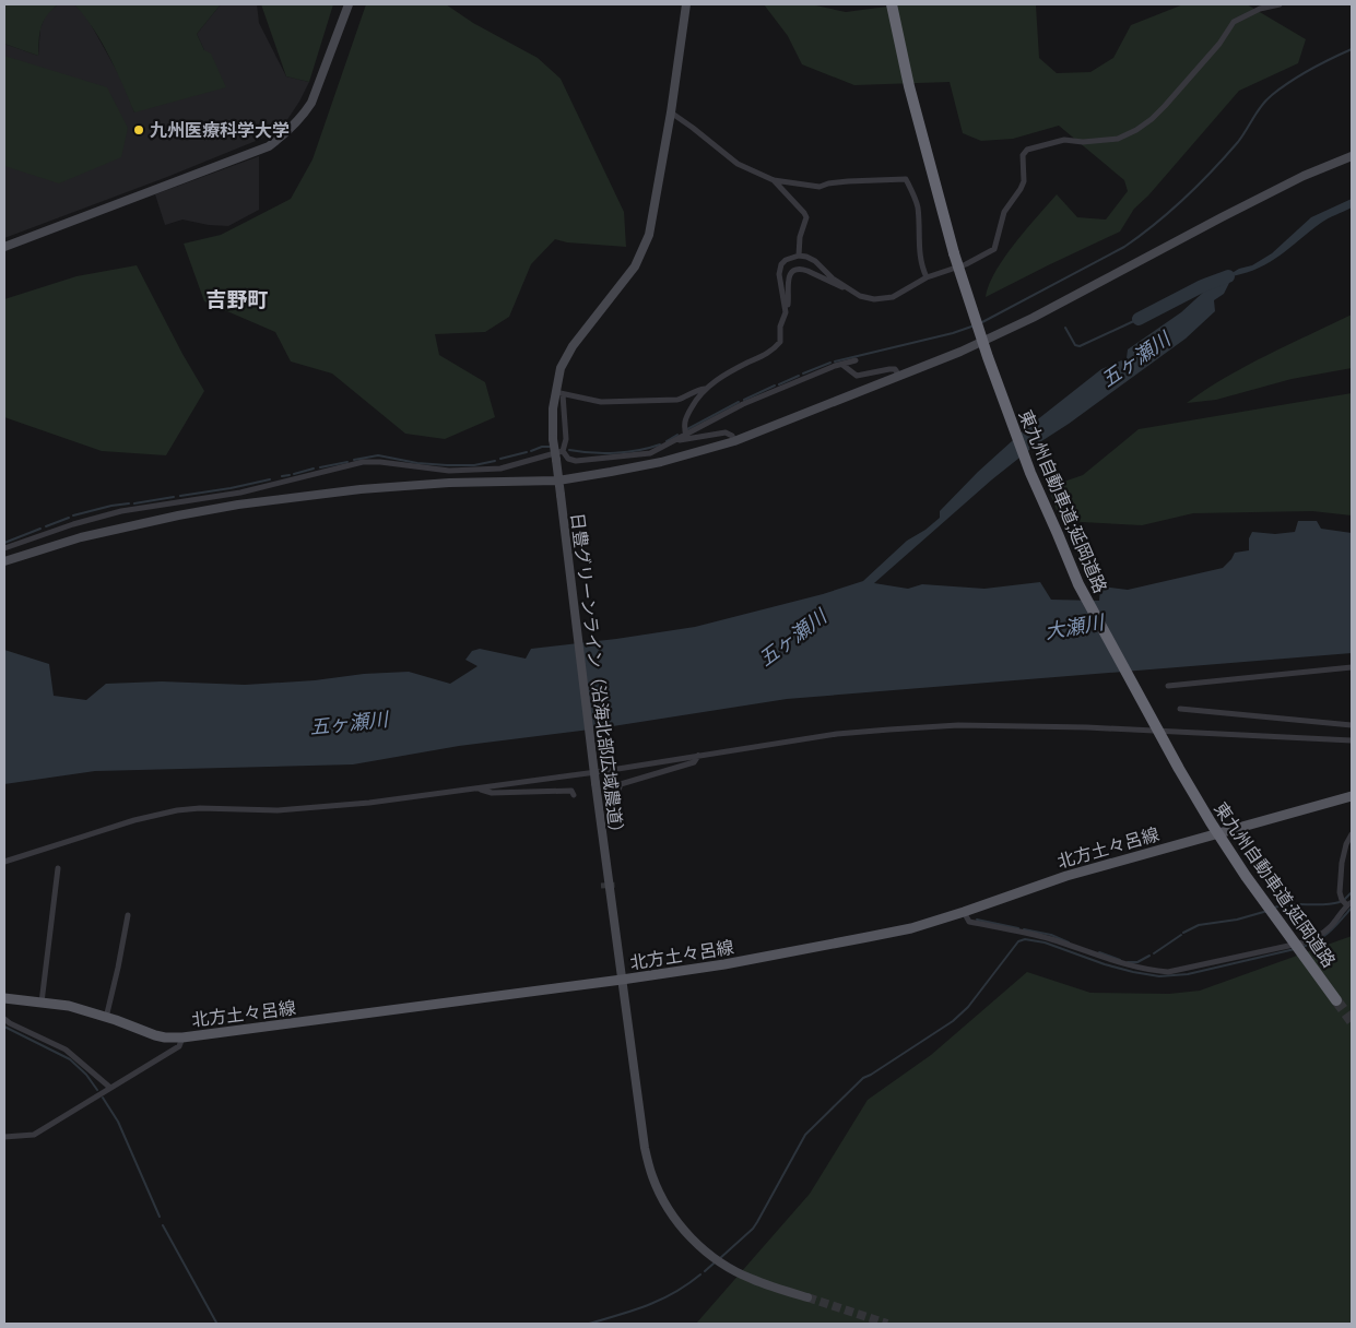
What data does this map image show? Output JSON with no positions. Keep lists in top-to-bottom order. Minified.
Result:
{"streets":{"highway":["東九州自動車道;延岡道路"],"main road":["北方土々呂線"],"street":["日豊グリーンライン（沿海北部広域農道）"]},"crossings":[["日豊グリーンライン（沿海北部広域農道）","北方土々呂線"]],"districts":["吉野町"],"water":["五ヶ瀬川","大瀬川"],"places":["九州医療科学大学"]}
